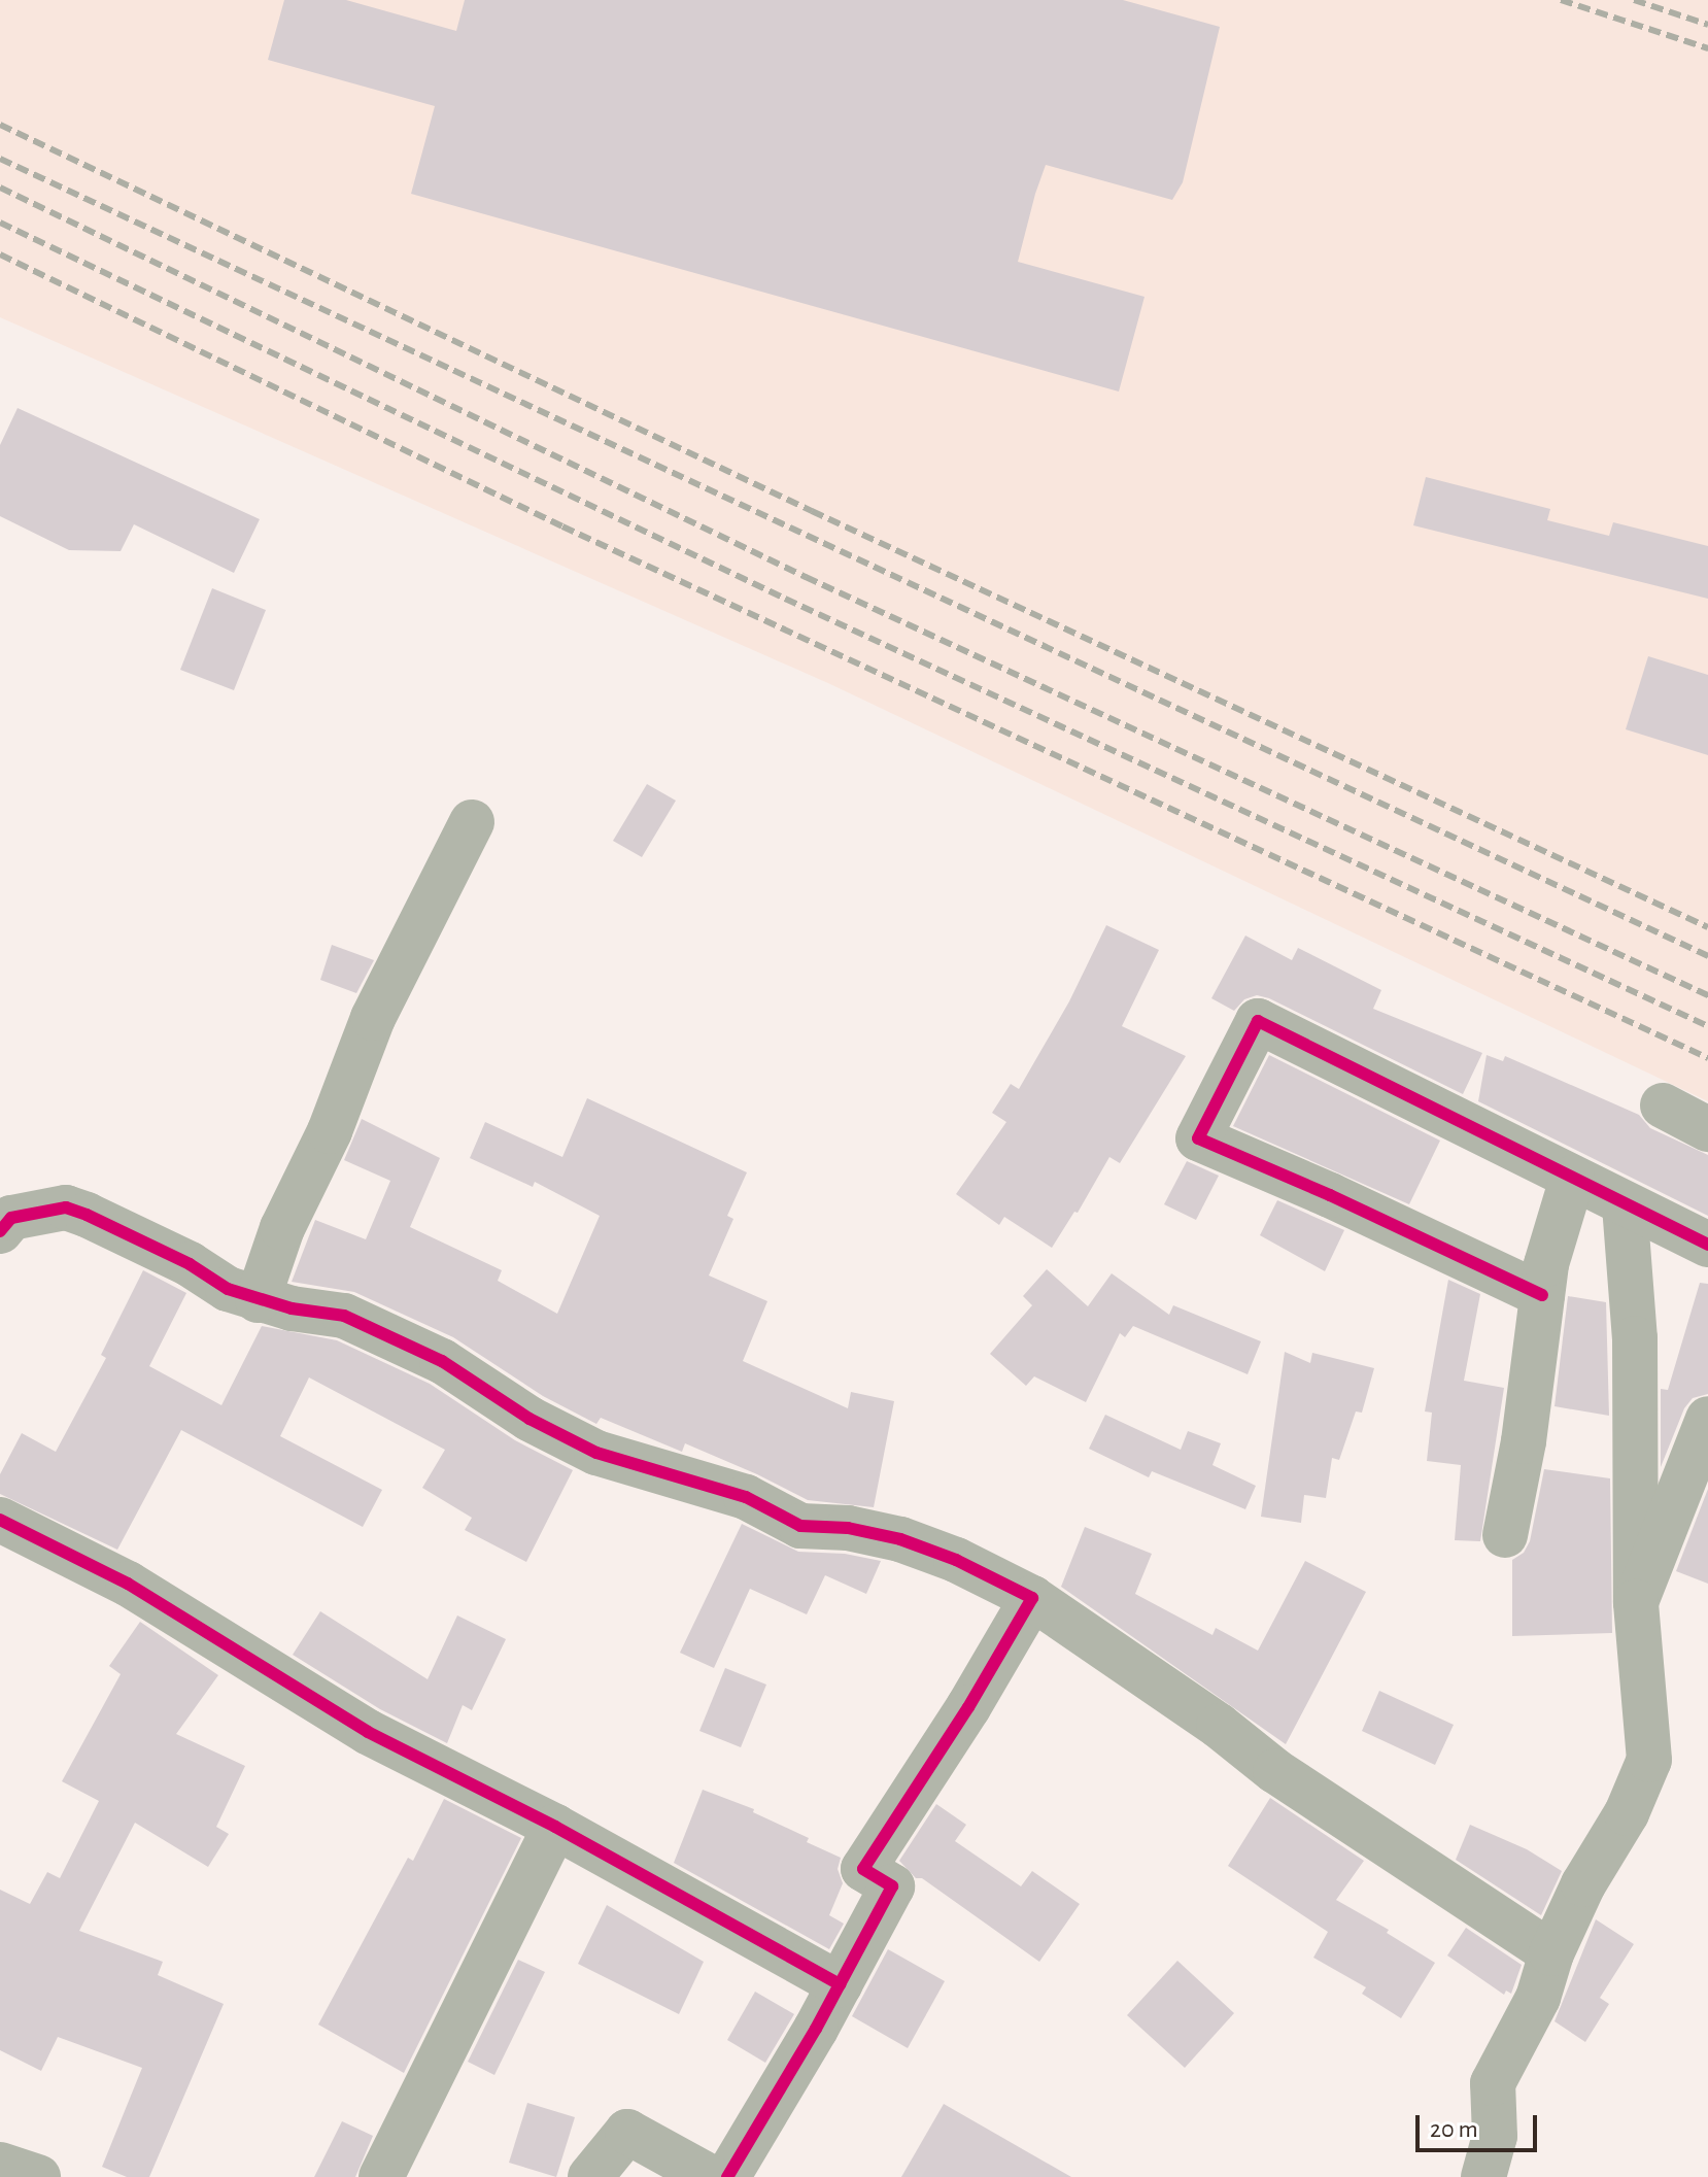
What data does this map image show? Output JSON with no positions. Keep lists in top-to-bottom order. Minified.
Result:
{"scale_bar":"20 m"}
